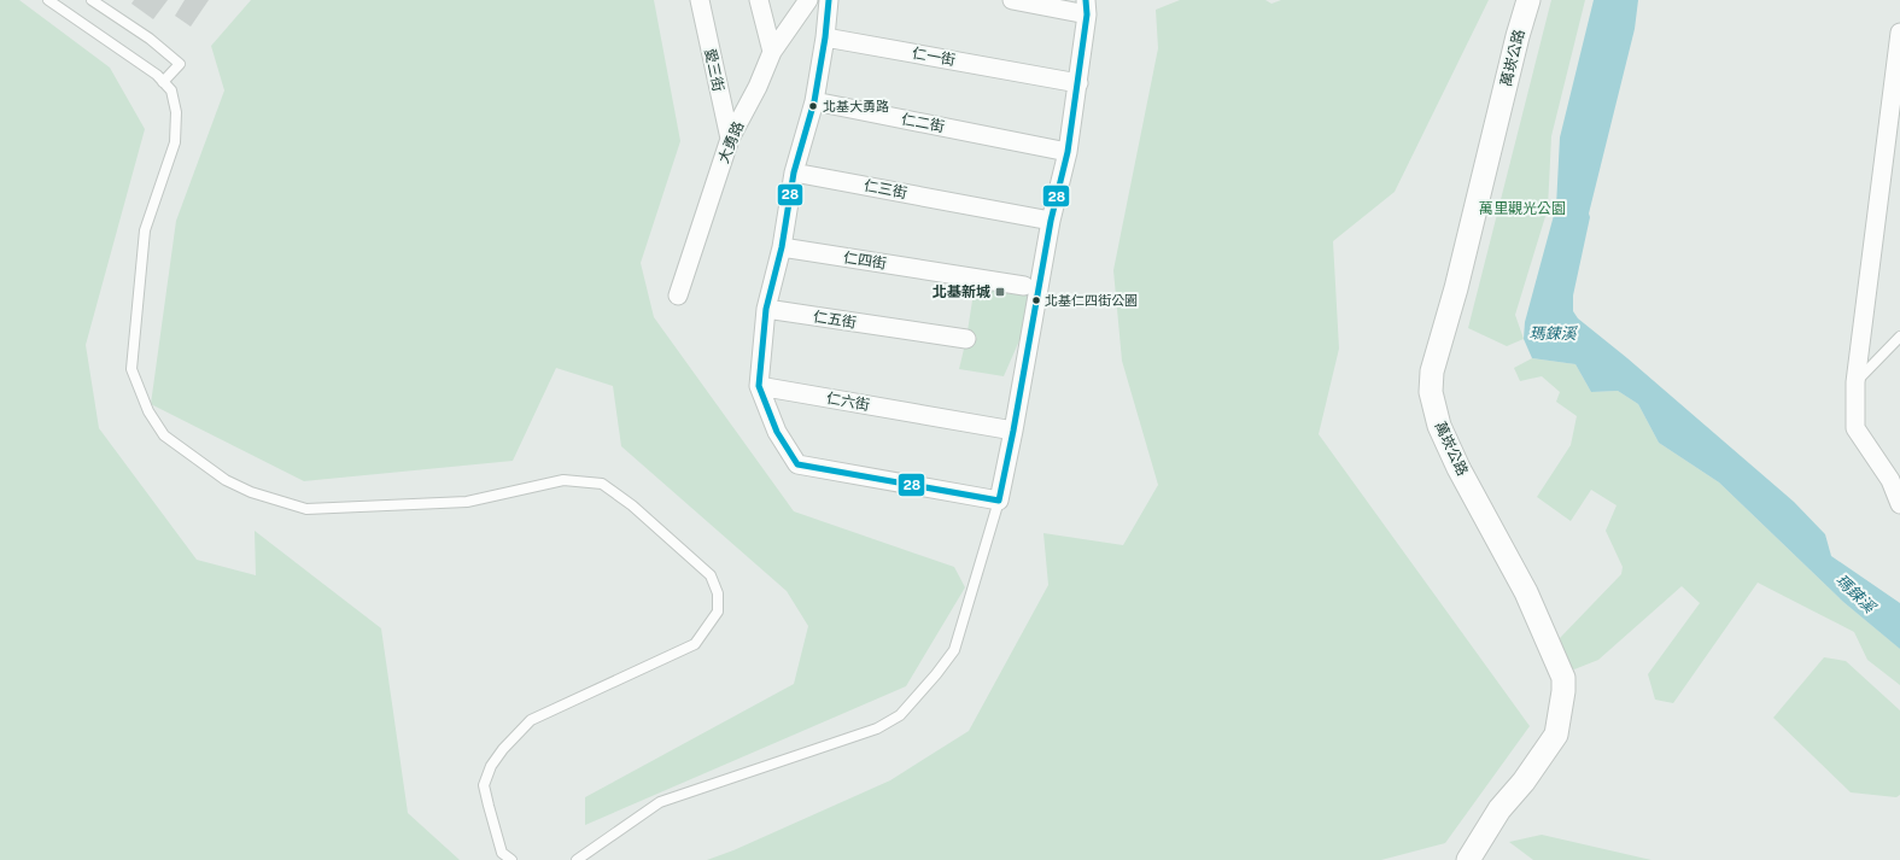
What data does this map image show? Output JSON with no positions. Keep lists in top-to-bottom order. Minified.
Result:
{"streets":{"street":["仁一街","萬崁公路","愛三街","仁二街","大勇路","仁三街","仁四街","仁五街","仁六街"]},"crossings":[["愛三街","大勇路"]],"water":["瑪鋉溪"],"parks":["萬里觀光公園"],"places":{"other":["北基大勇路","北基仁四街公園"],"transit":["北基新城"]},"lines":["transit line 28"]}
